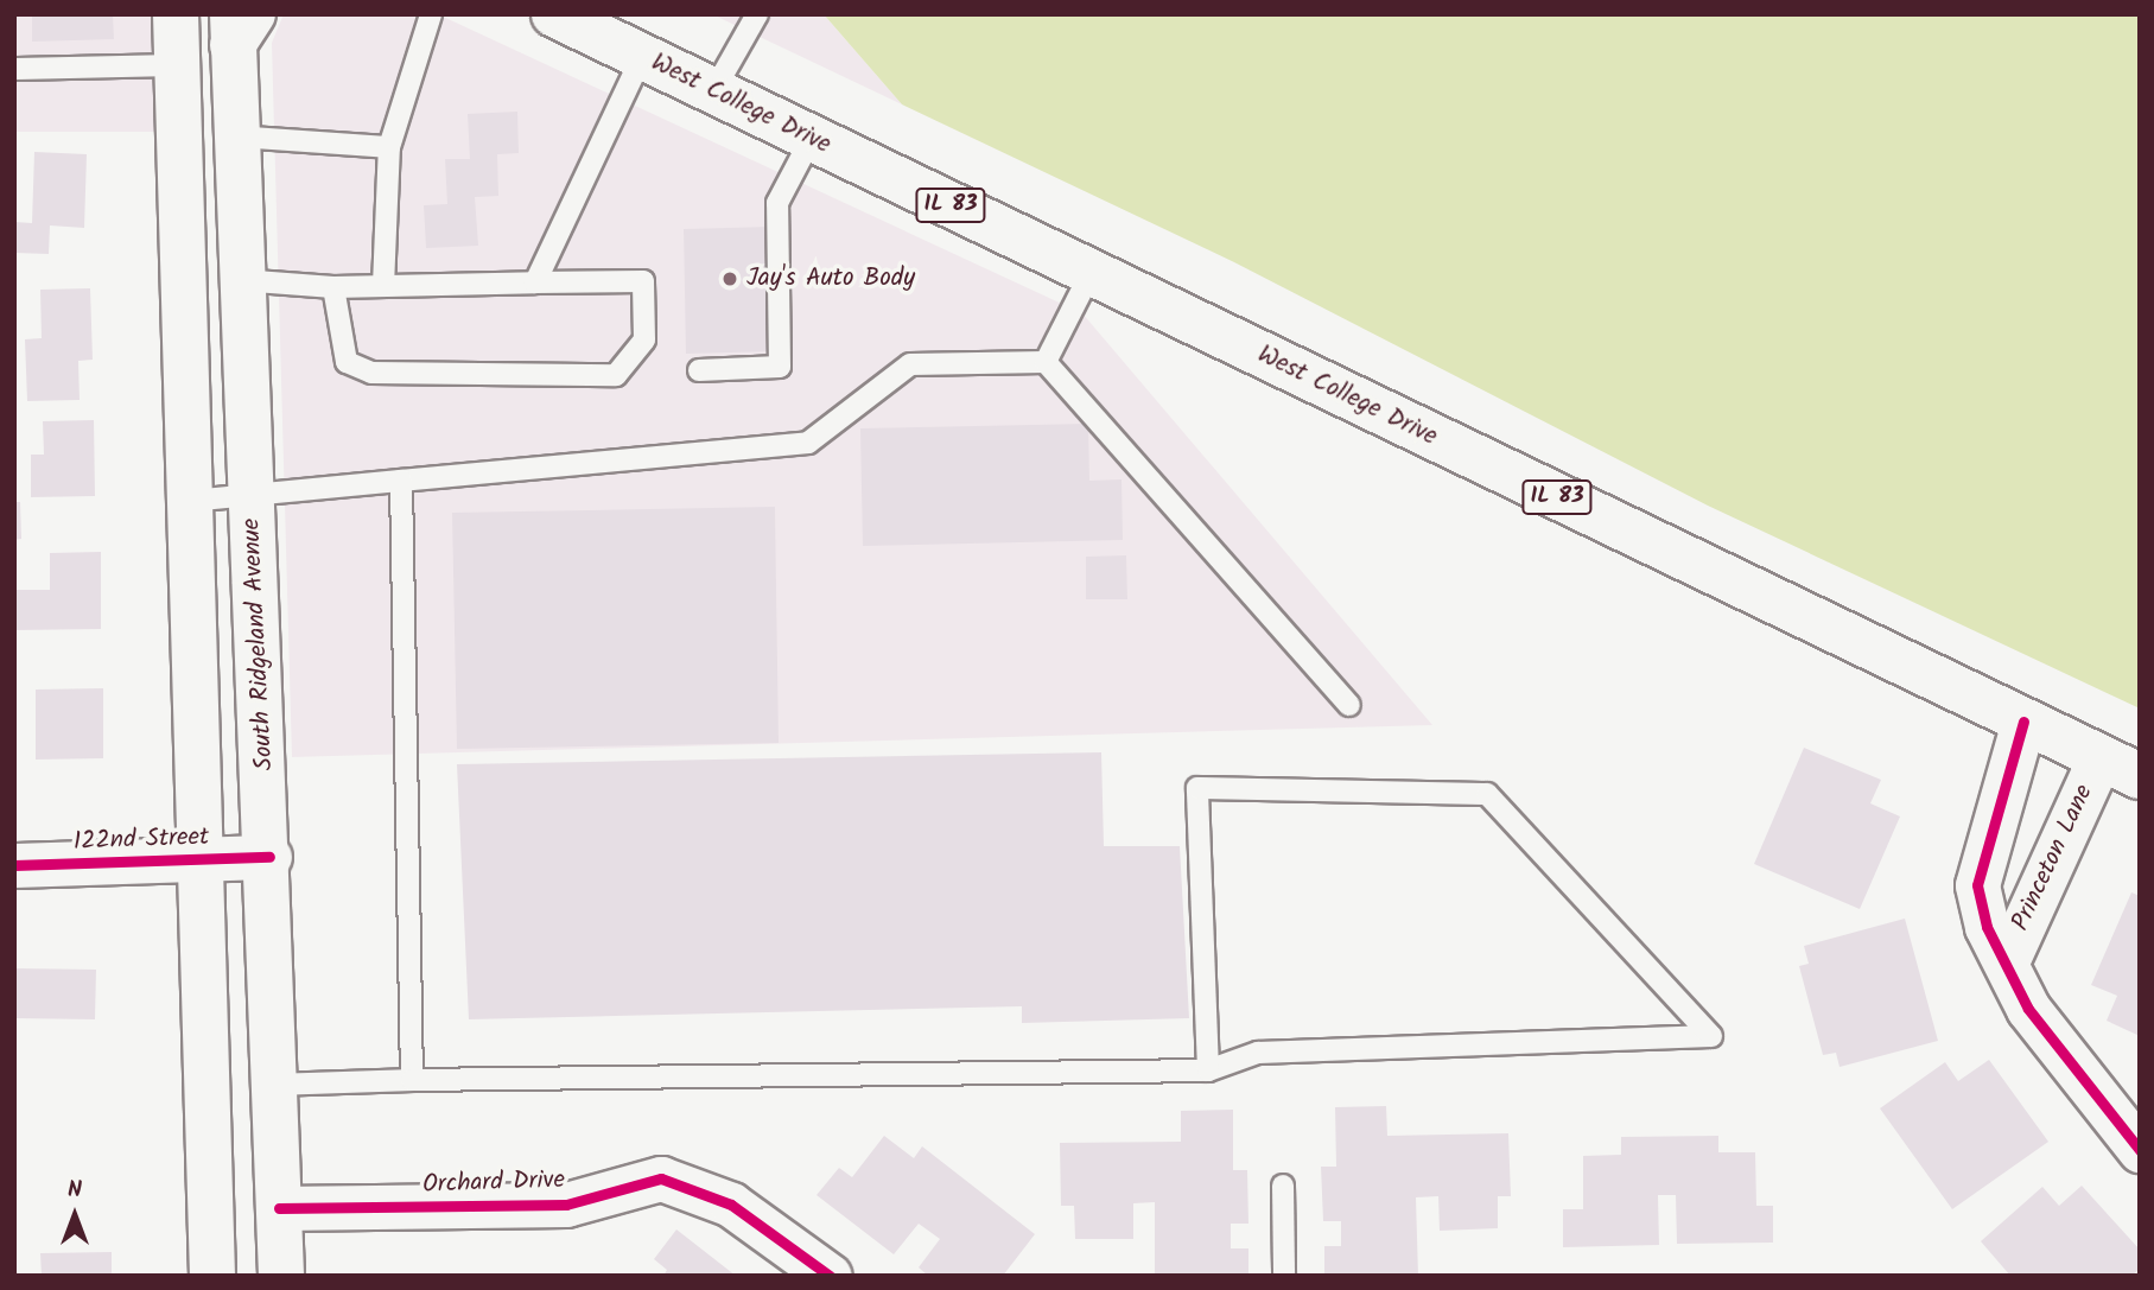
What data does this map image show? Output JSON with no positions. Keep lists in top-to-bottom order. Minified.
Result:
{"streets":{"main road":["West College Drive","IL 83","South Ridgeland Avenue"],"street":["122nd Street","Princeton Lane","Orchard Drive"]},"crossings":[["West College Drive","Princeton Lane"],["South Ridgeland Avenue","122nd Street"],["South Ridgeland Avenue","Orchard Drive"]],"places":["Jay's Auto Body"],"north":"top"}
